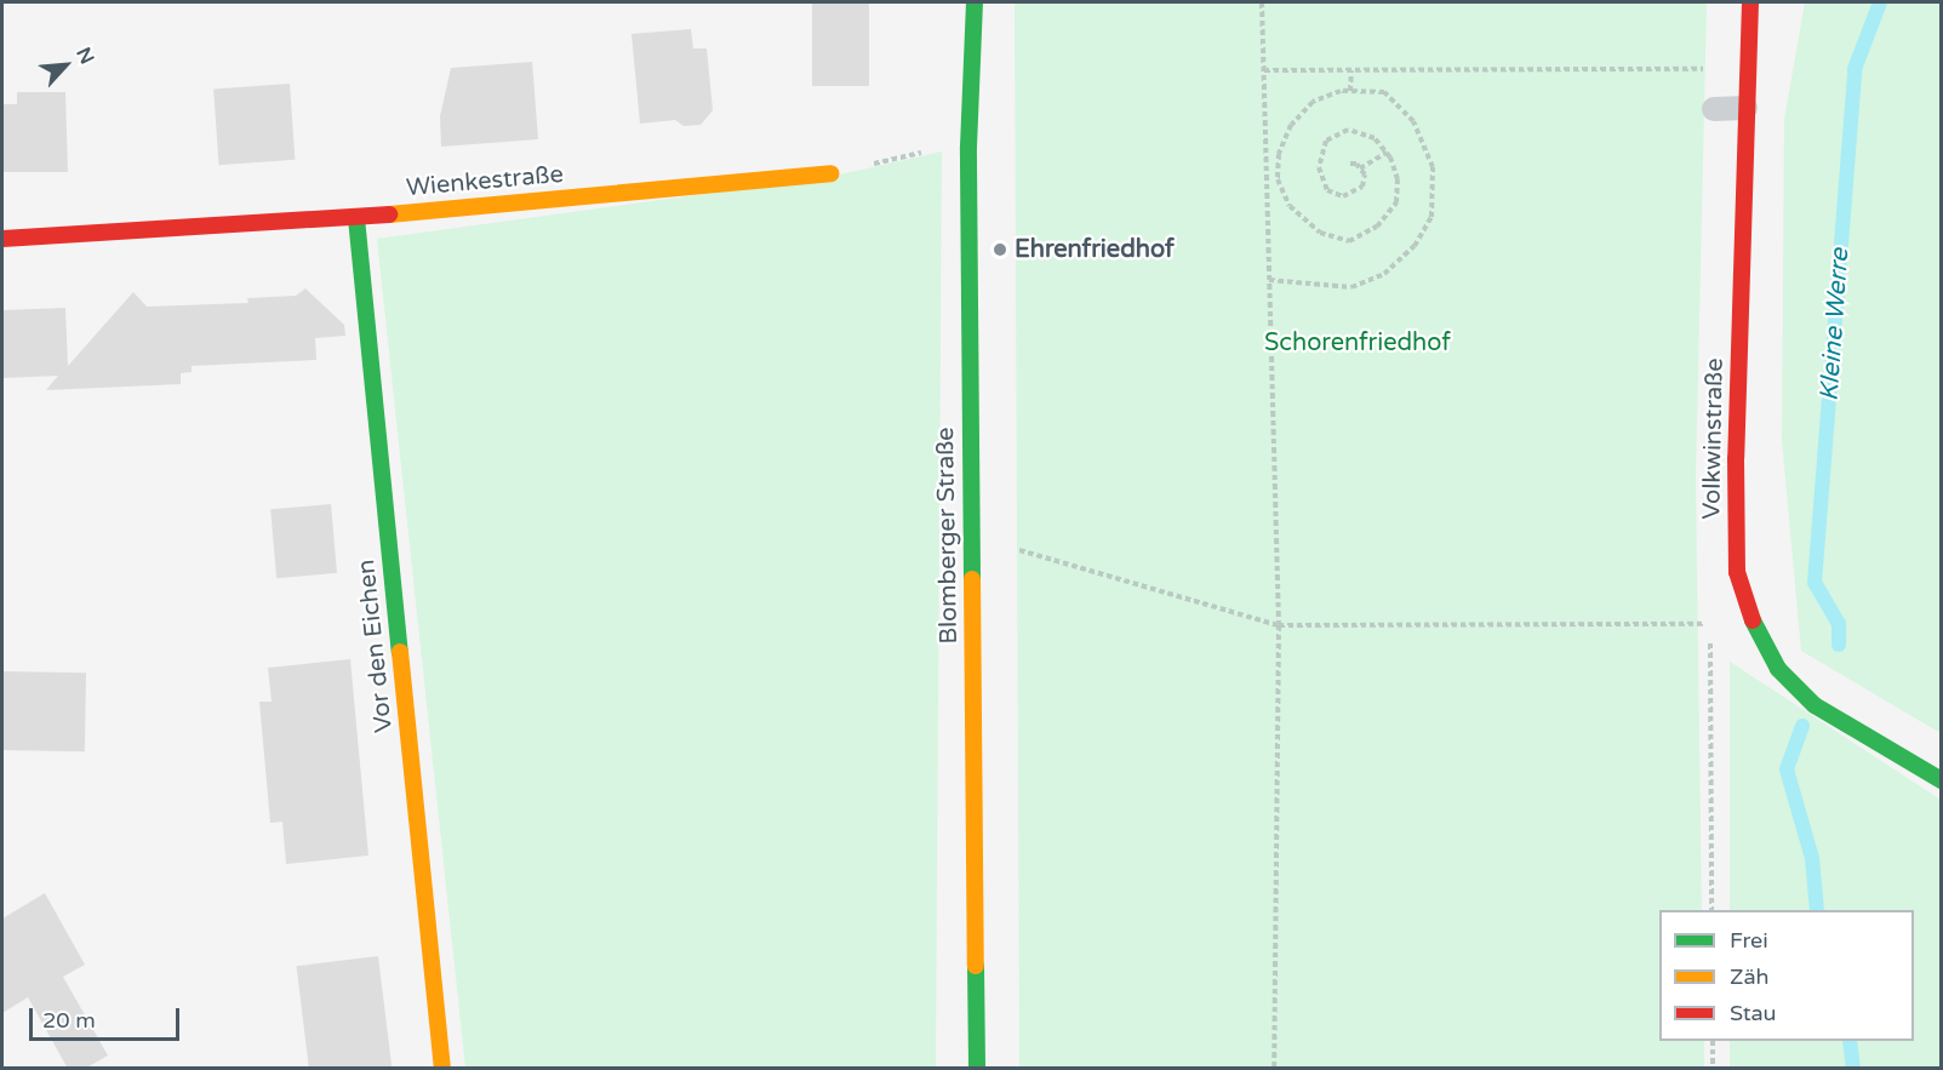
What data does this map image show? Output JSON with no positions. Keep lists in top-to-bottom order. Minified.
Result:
{"streets":{"street":["Wienkestraße","Volkwinstraße","Blomberger Straße","Vor den Eichen"]},"crossings":[["Wienkestraße","Vor den Eichen"]],"water":["Kleine Werre"],"parks":["Schorenfriedhof"],"places":["Ehrenfriedhof"],"legend":["Frei","Zäh","Stau"],"scale_bar":"20 m","north":"top right"}
